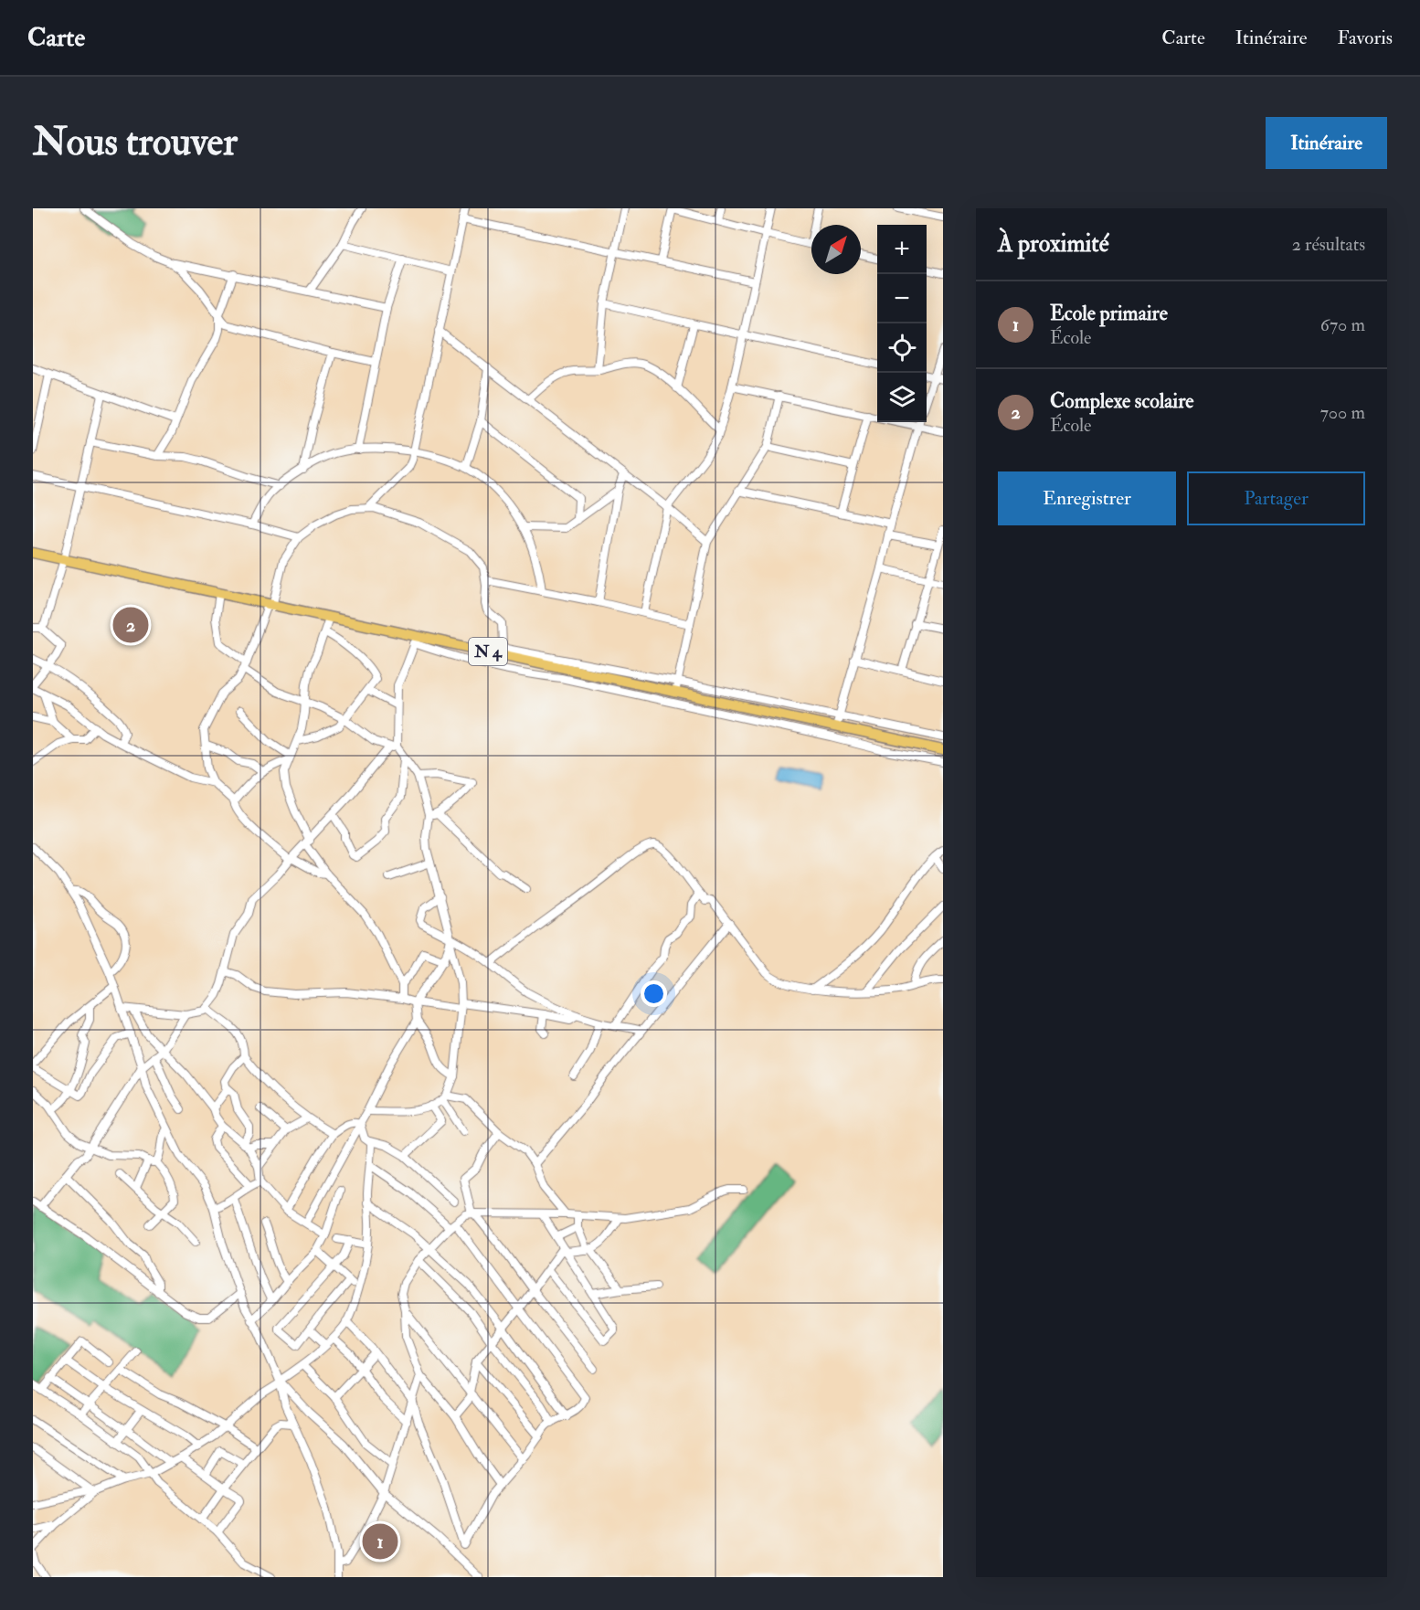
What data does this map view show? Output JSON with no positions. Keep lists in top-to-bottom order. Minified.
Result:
{"streets":{"highway":["N 4"]},"north":"top right","page":{"header":"Carte","nav":["Carte","Itinéraire","Favoris"],"buttons":["Itinéraire",["Enregistrer","Partager"]],"title":"Nous trouver","heading":["À proximité","2 résultats"],"map_buttons":["+","−"],"list":[{"mark":"1","name":"Ecole primaire","note":"École","value":"670 m"},{"mark":"2","name":"Complexe scolaire","note":"École","value":"700 m"}],"pins":["2","1"]}}
